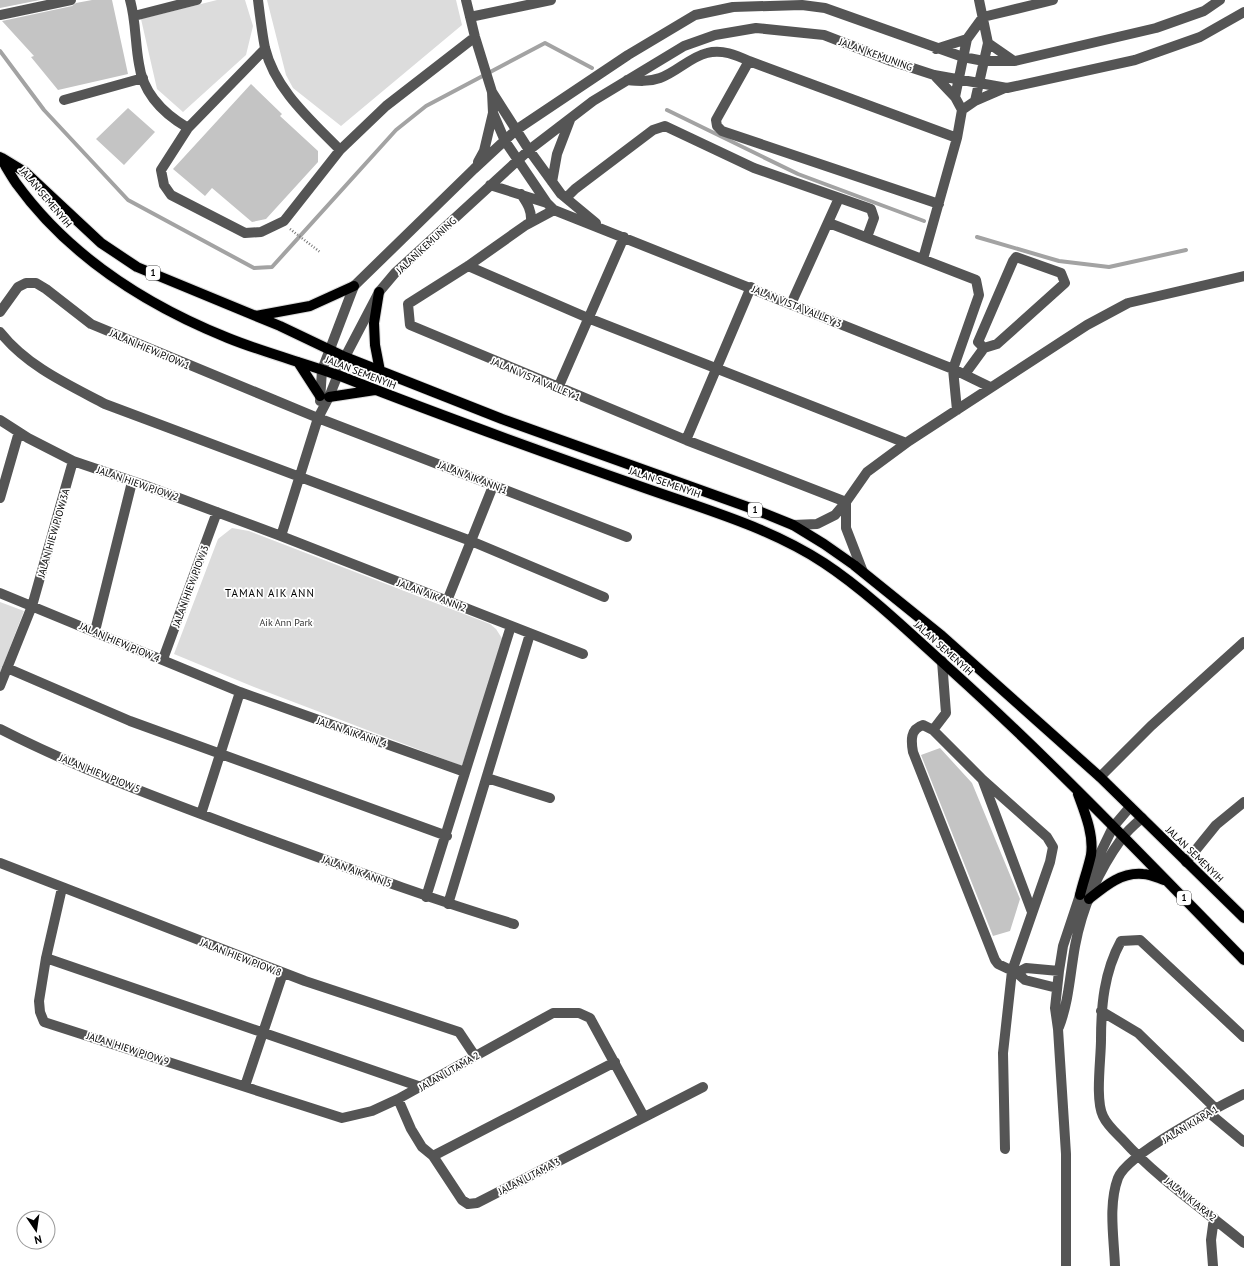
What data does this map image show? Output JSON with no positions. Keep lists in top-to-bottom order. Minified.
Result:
{"streets":{"main road":["JALAN SEMENYIH","1"],"street":["JALAN KEMUNING","JALAN VISTA VALLEY 3","JALAN HIEW PIOW 1","JALAN VISTA VALLEY 1","JALAN AIK ANN 1","JALAN HIEW PIOW 2","JALAN HIEW PIOW 3A","JALAN HIEW PIOW 3","JALAN AIK ANN 2","JALAN HIEW PIOW 4","JALAN AIK ANN 4","JALAN HIEW PIOW 5","JALAN AIK ANN 5","JALAN HIEW PIOW 8","JALAN HIEW PIOW 9","JALAN UTAMA 2","JALAN KIARA 1","JALAN UTAMA 3","JALAN KIARA 2"]},"crossings":[["JALAN KEMUNING","JALAN SEMENYIH"],["JALAN KEMUNING","JALAN VISTA VALLEY 3"],["JALAN KEMUNING","JALAN HIEW PIOW 1"],["JALAN KEMUNING","JALAN AIK ANN 1"],["JALAN KEMUNING","JALAN HIEW PIOW 2"],["JALAN KEMUNING","JALAN AIK ANN 2"],["JALAN VISTA VALLEY 3","JALAN VISTA VALLEY 1"],["JALAN HIEW PIOW 1","JALAN AIK ANN 1"],["JALAN HIEW PIOW 2","JALAN HIEW PIOW 3A"],["JALAN HIEW PIOW 2","JALAN HIEW PIOW 3"],["JALAN HIEW PIOW 2","JALAN AIK ANN 2"],["JALAN HIEW PIOW 3A","JALAN HIEW PIOW 4"],["JALAN HIEW PIOW 3","JALAN HIEW PIOW 4"],["JALAN HIEW PIOW 4","JALAN AIK ANN 4"],["JALAN HIEW PIOW 5","JALAN AIK ANN 5"],["JALAN HIEW PIOW 8","JALAN HIEW PIOW 9"],["JALAN HIEW PIOW 8","JALAN UTAMA 2"],["JALAN HIEW PIOW 9","JALAN UTAMA 2"],["JALAN UTAMA 2","JALAN UTAMA 3"],["JALAN KIARA 1","JALAN KIARA 2"]],"districts":["TAMAN AIK ANN"],"parks":["Aik Ann Park"],"north":"bottom"}
